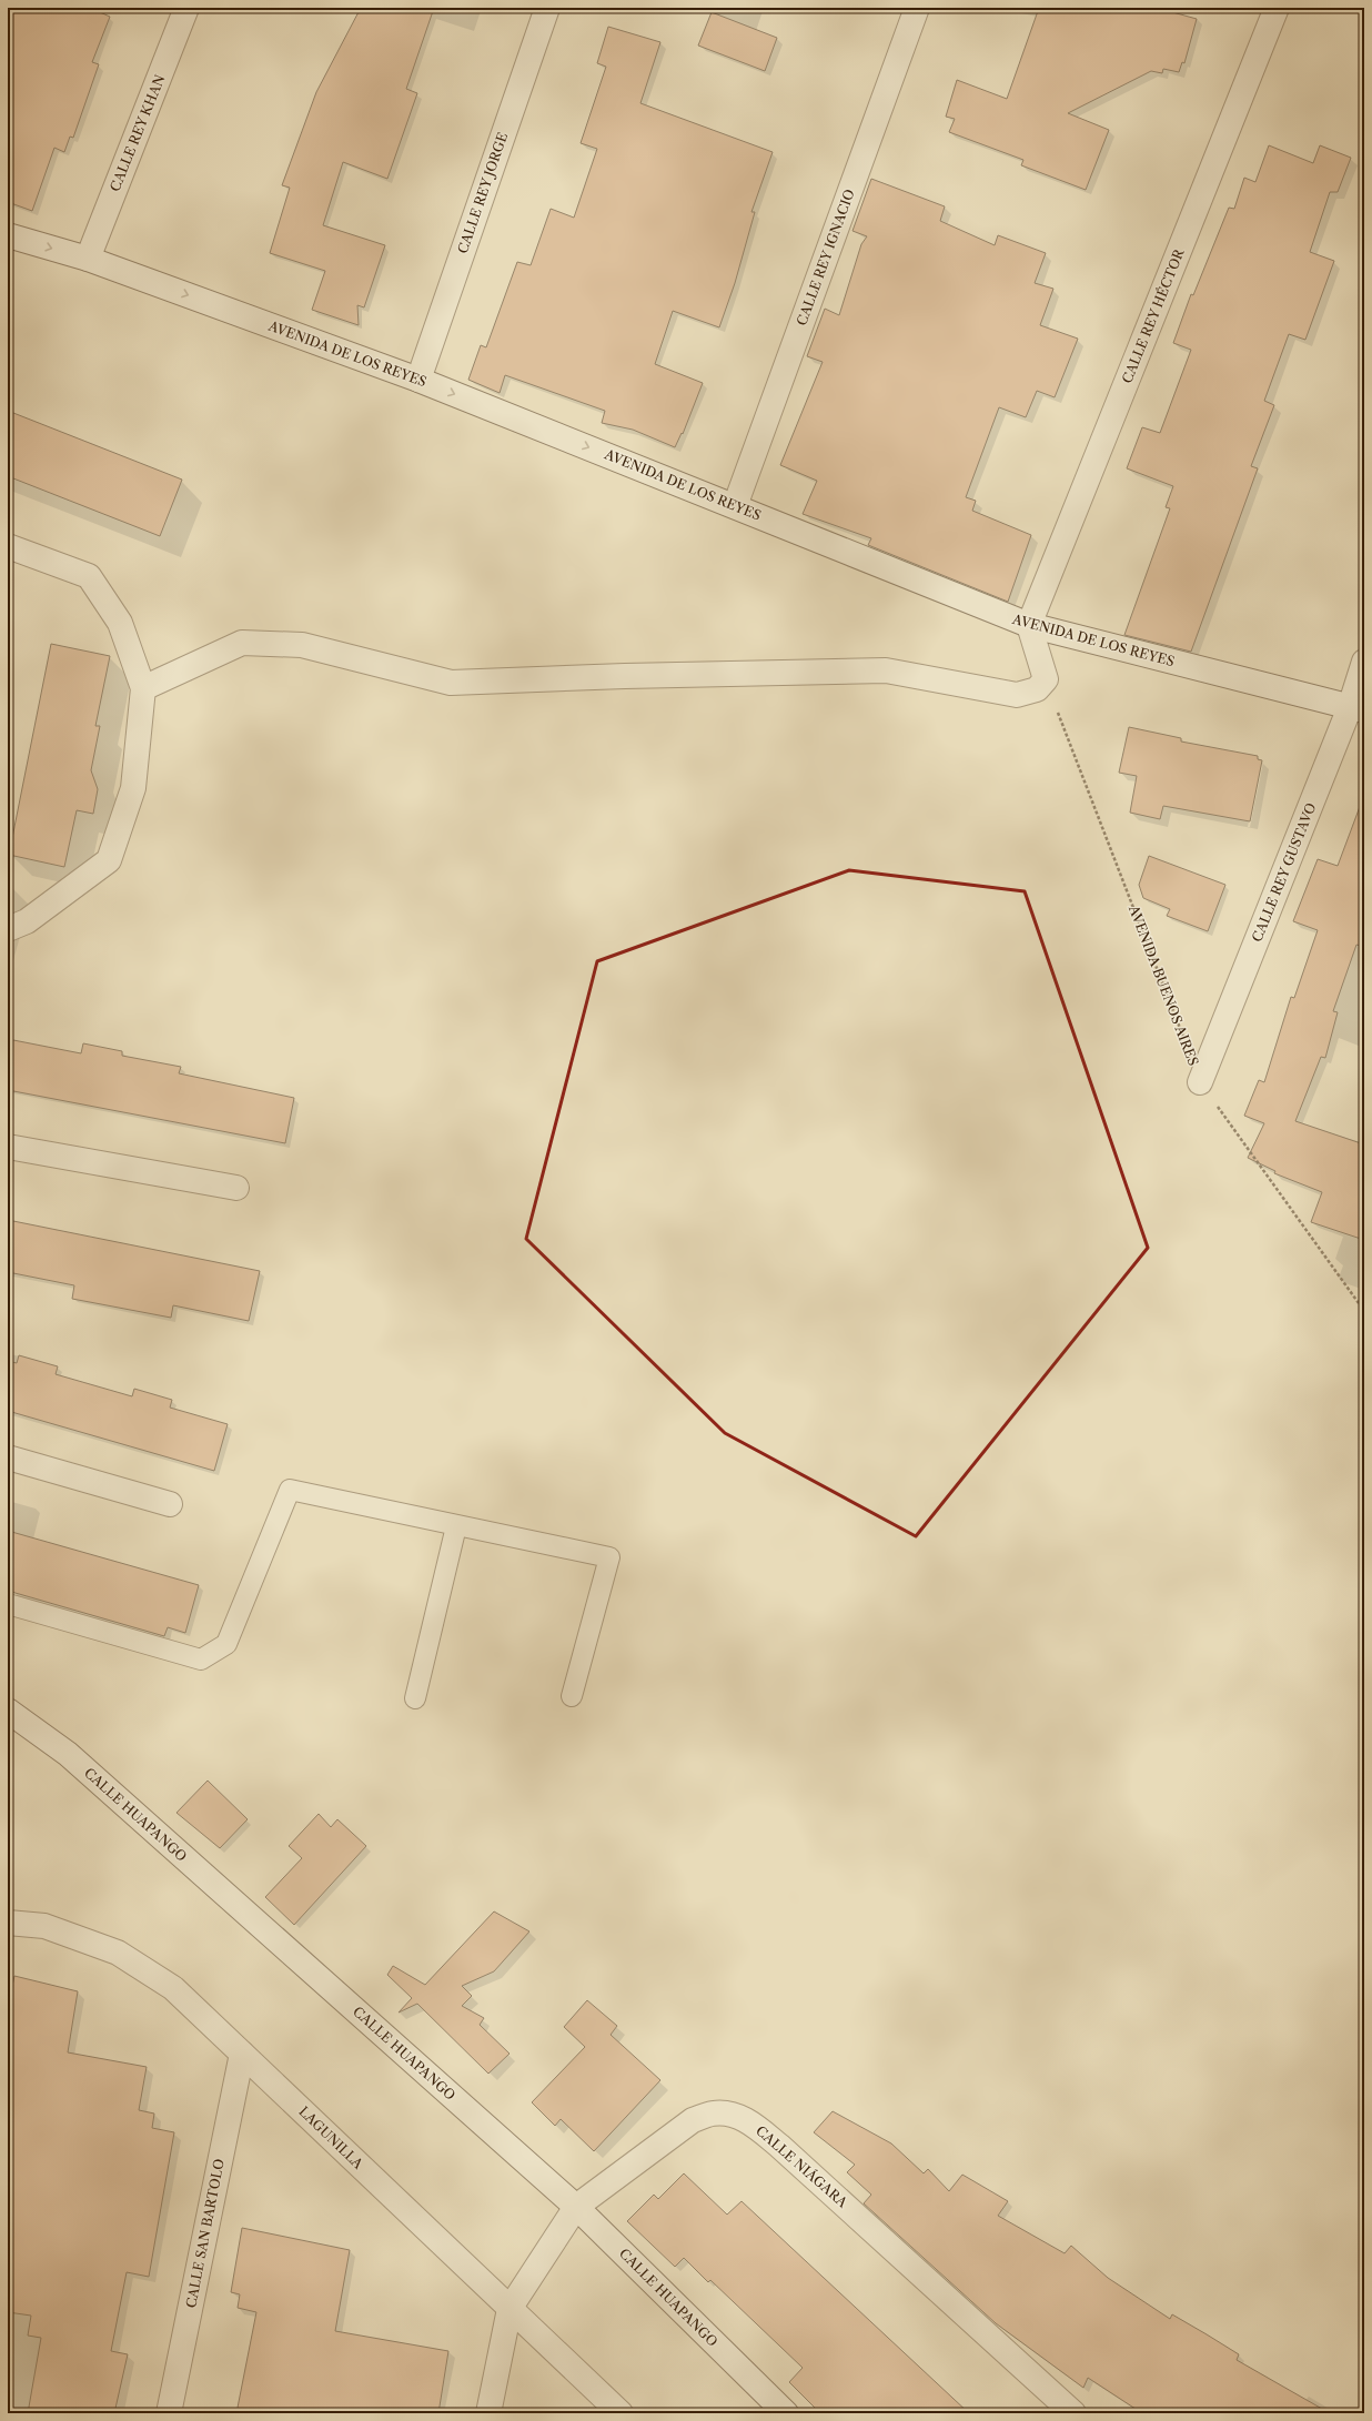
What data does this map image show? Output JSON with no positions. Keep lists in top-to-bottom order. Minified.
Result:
{"streets":{"street":["CALLE REY KHAN","CALLE REY JORGE","CALLE REY IGNACIO","CALLE REY HÉCTOR","AVENIDA DE LOS REYES","CALLE REY GUSTAVO","CALLE HUAPANGO","LAGUNILLA","CALLE NIÁGARA","CALLE SAN BARTOLO"],"path":["AVENIDA BUENOS AIRES"]},"crossings":[["CALLE REY KHAN","AVENIDA DE LOS REYES"],["CALLE REY JORGE","AVENIDA DE LOS REYES"],["CALLE REY IGNACIO","AVENIDA DE LOS REYES"],["CALLE REY HÉCTOR","AVENIDA DE LOS REYES"],["AVENIDA DE LOS REYES","CALLE REY GUSTAVO"],["CALLE REY GUSTAVO","AVENIDA BUENOS AIRES"],["CALLE HUAPANGO","CALLE NIÁGARA"],["LAGUNILLA","CALLE NIÁGARA"],["LAGUNILLA","CALLE SAN BARTOLO"]],"one_way":["AVENIDA DE LOS REYES"]}
